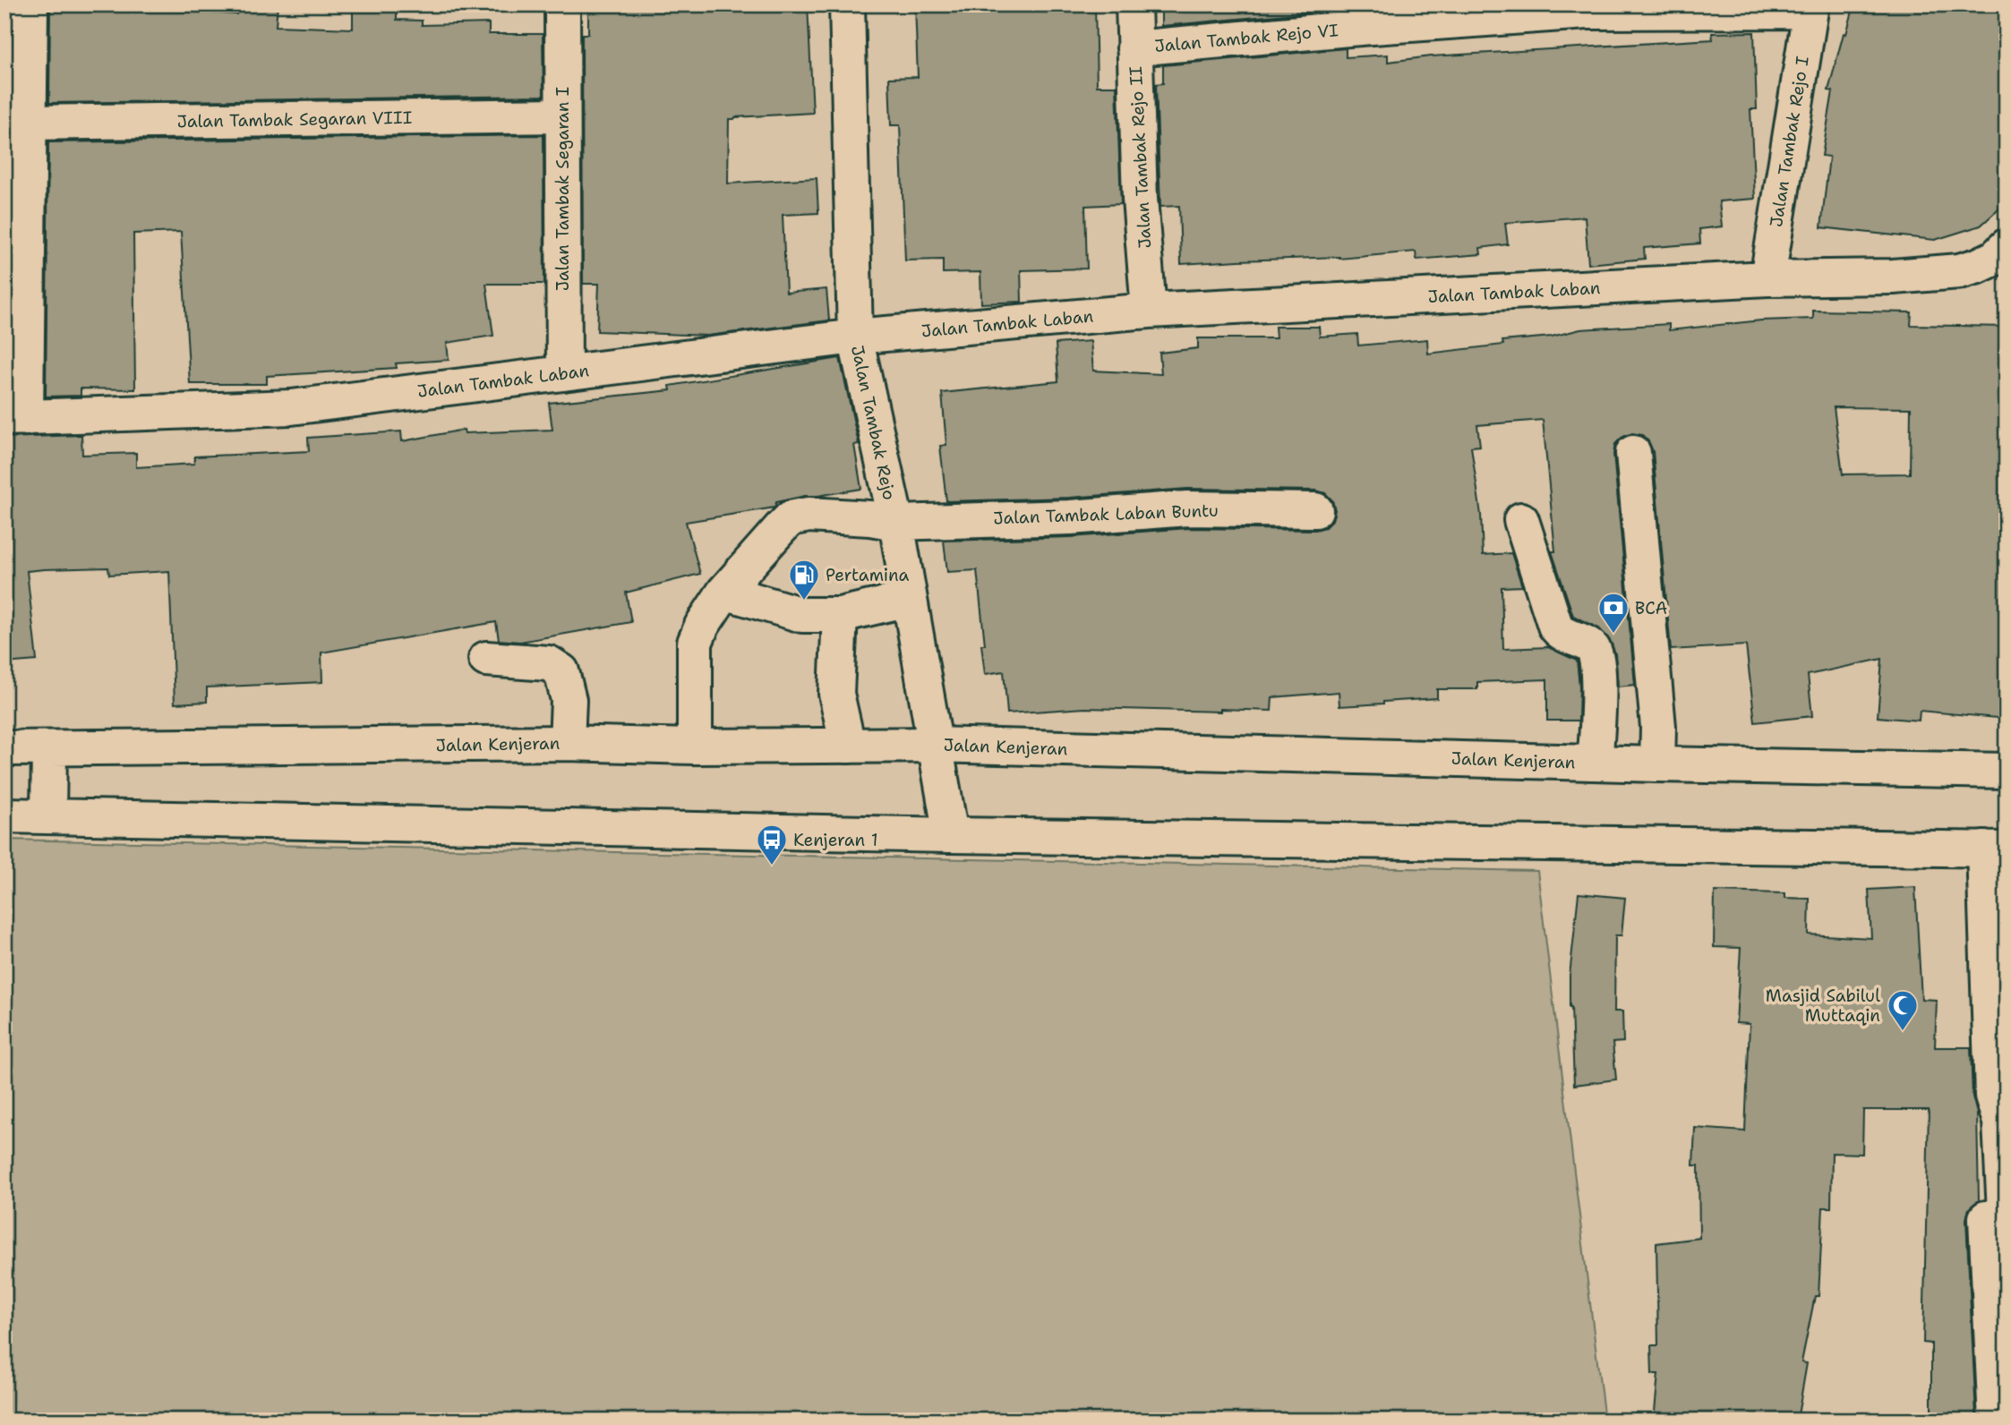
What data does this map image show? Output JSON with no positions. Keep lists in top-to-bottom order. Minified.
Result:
{"streets":{"main road":["Jalan Tambak Rejo VI","Jalan Tambak Segaran VIII","Jalan Tambak Rejo I","Jalan Tambak Rejo II","Jalan Tambak Segaran I","Jalan Tambak Laban","Jalan Tambak Rejo","Jalan Tambak Laban Buntu","Jalan Kenjeran"]},"crossings":[["Jalan Tambak Rejo VI","Jalan Tambak Rejo I"],["Jalan Tambak Rejo VI","Jalan Tambak Rejo II"],["Jalan Tambak Segaran VIII","Jalan Tambak Segaran I"],["Jalan Tambak Rejo I","Jalan Tambak Laban"],["Jalan Tambak Rejo II","Jalan Tambak Laban"],["Jalan Tambak Segaran I","Jalan Tambak Laban"],["Jalan Tambak Laban","Jalan Tambak Rejo"],["Jalan Tambak Rejo","Jalan Tambak Laban Buntu"],["Jalan Tambak Rejo","Jalan Kenjeran"]],"places":{"fuel station":["Pertamina"],"bank":["BCA"],"bus stop":["Kenjeran 1"],"mosque":["Masjid Sabilul Muttaqin"]}}
